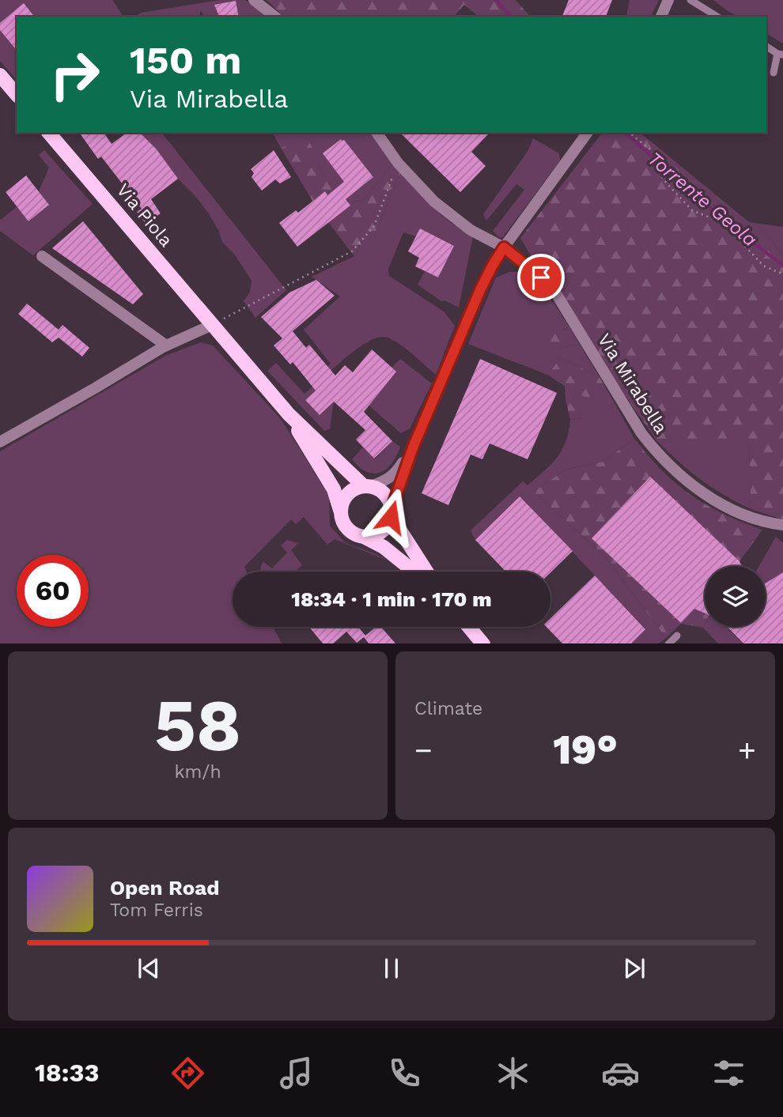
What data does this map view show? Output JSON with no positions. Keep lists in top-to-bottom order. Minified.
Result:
{"streets":{"main road":["Via Piola"],"street":["Via Mirabella"]},"water":["Torrente Geola"],"page":{"turn":["150 m","Via Mirabella"],"limit":"60","trip":"18:34 · 1 min · 170 m","tile":[["58","km/h"],"Climate"],"heat":["−","19°","+"],"song":["Open Road","Tom Ferris"],"tabs":"18:33"}}
